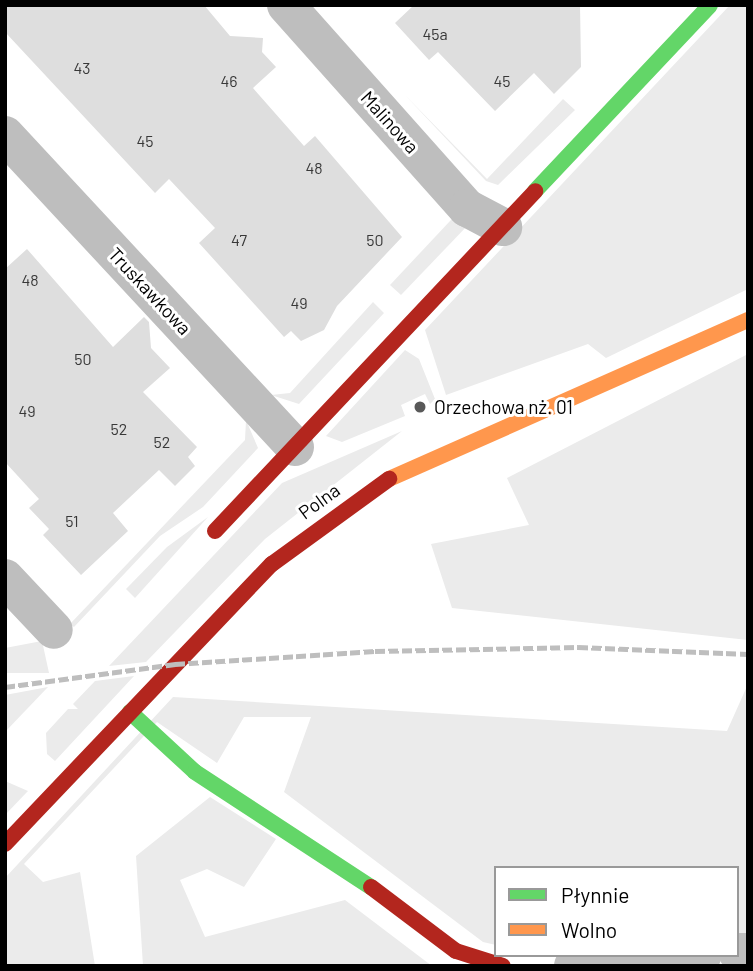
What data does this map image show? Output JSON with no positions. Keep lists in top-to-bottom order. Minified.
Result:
{"streets":{"street":["Malinowa","Truskawkowa","Polna"]},"places":["Orzechowa nż. 01"],"house_numbers":["45a","43","46","45","45","48","47","50","48","49","50","49","52","52","51"],"legend":["Płynnie","Wolno"]}
